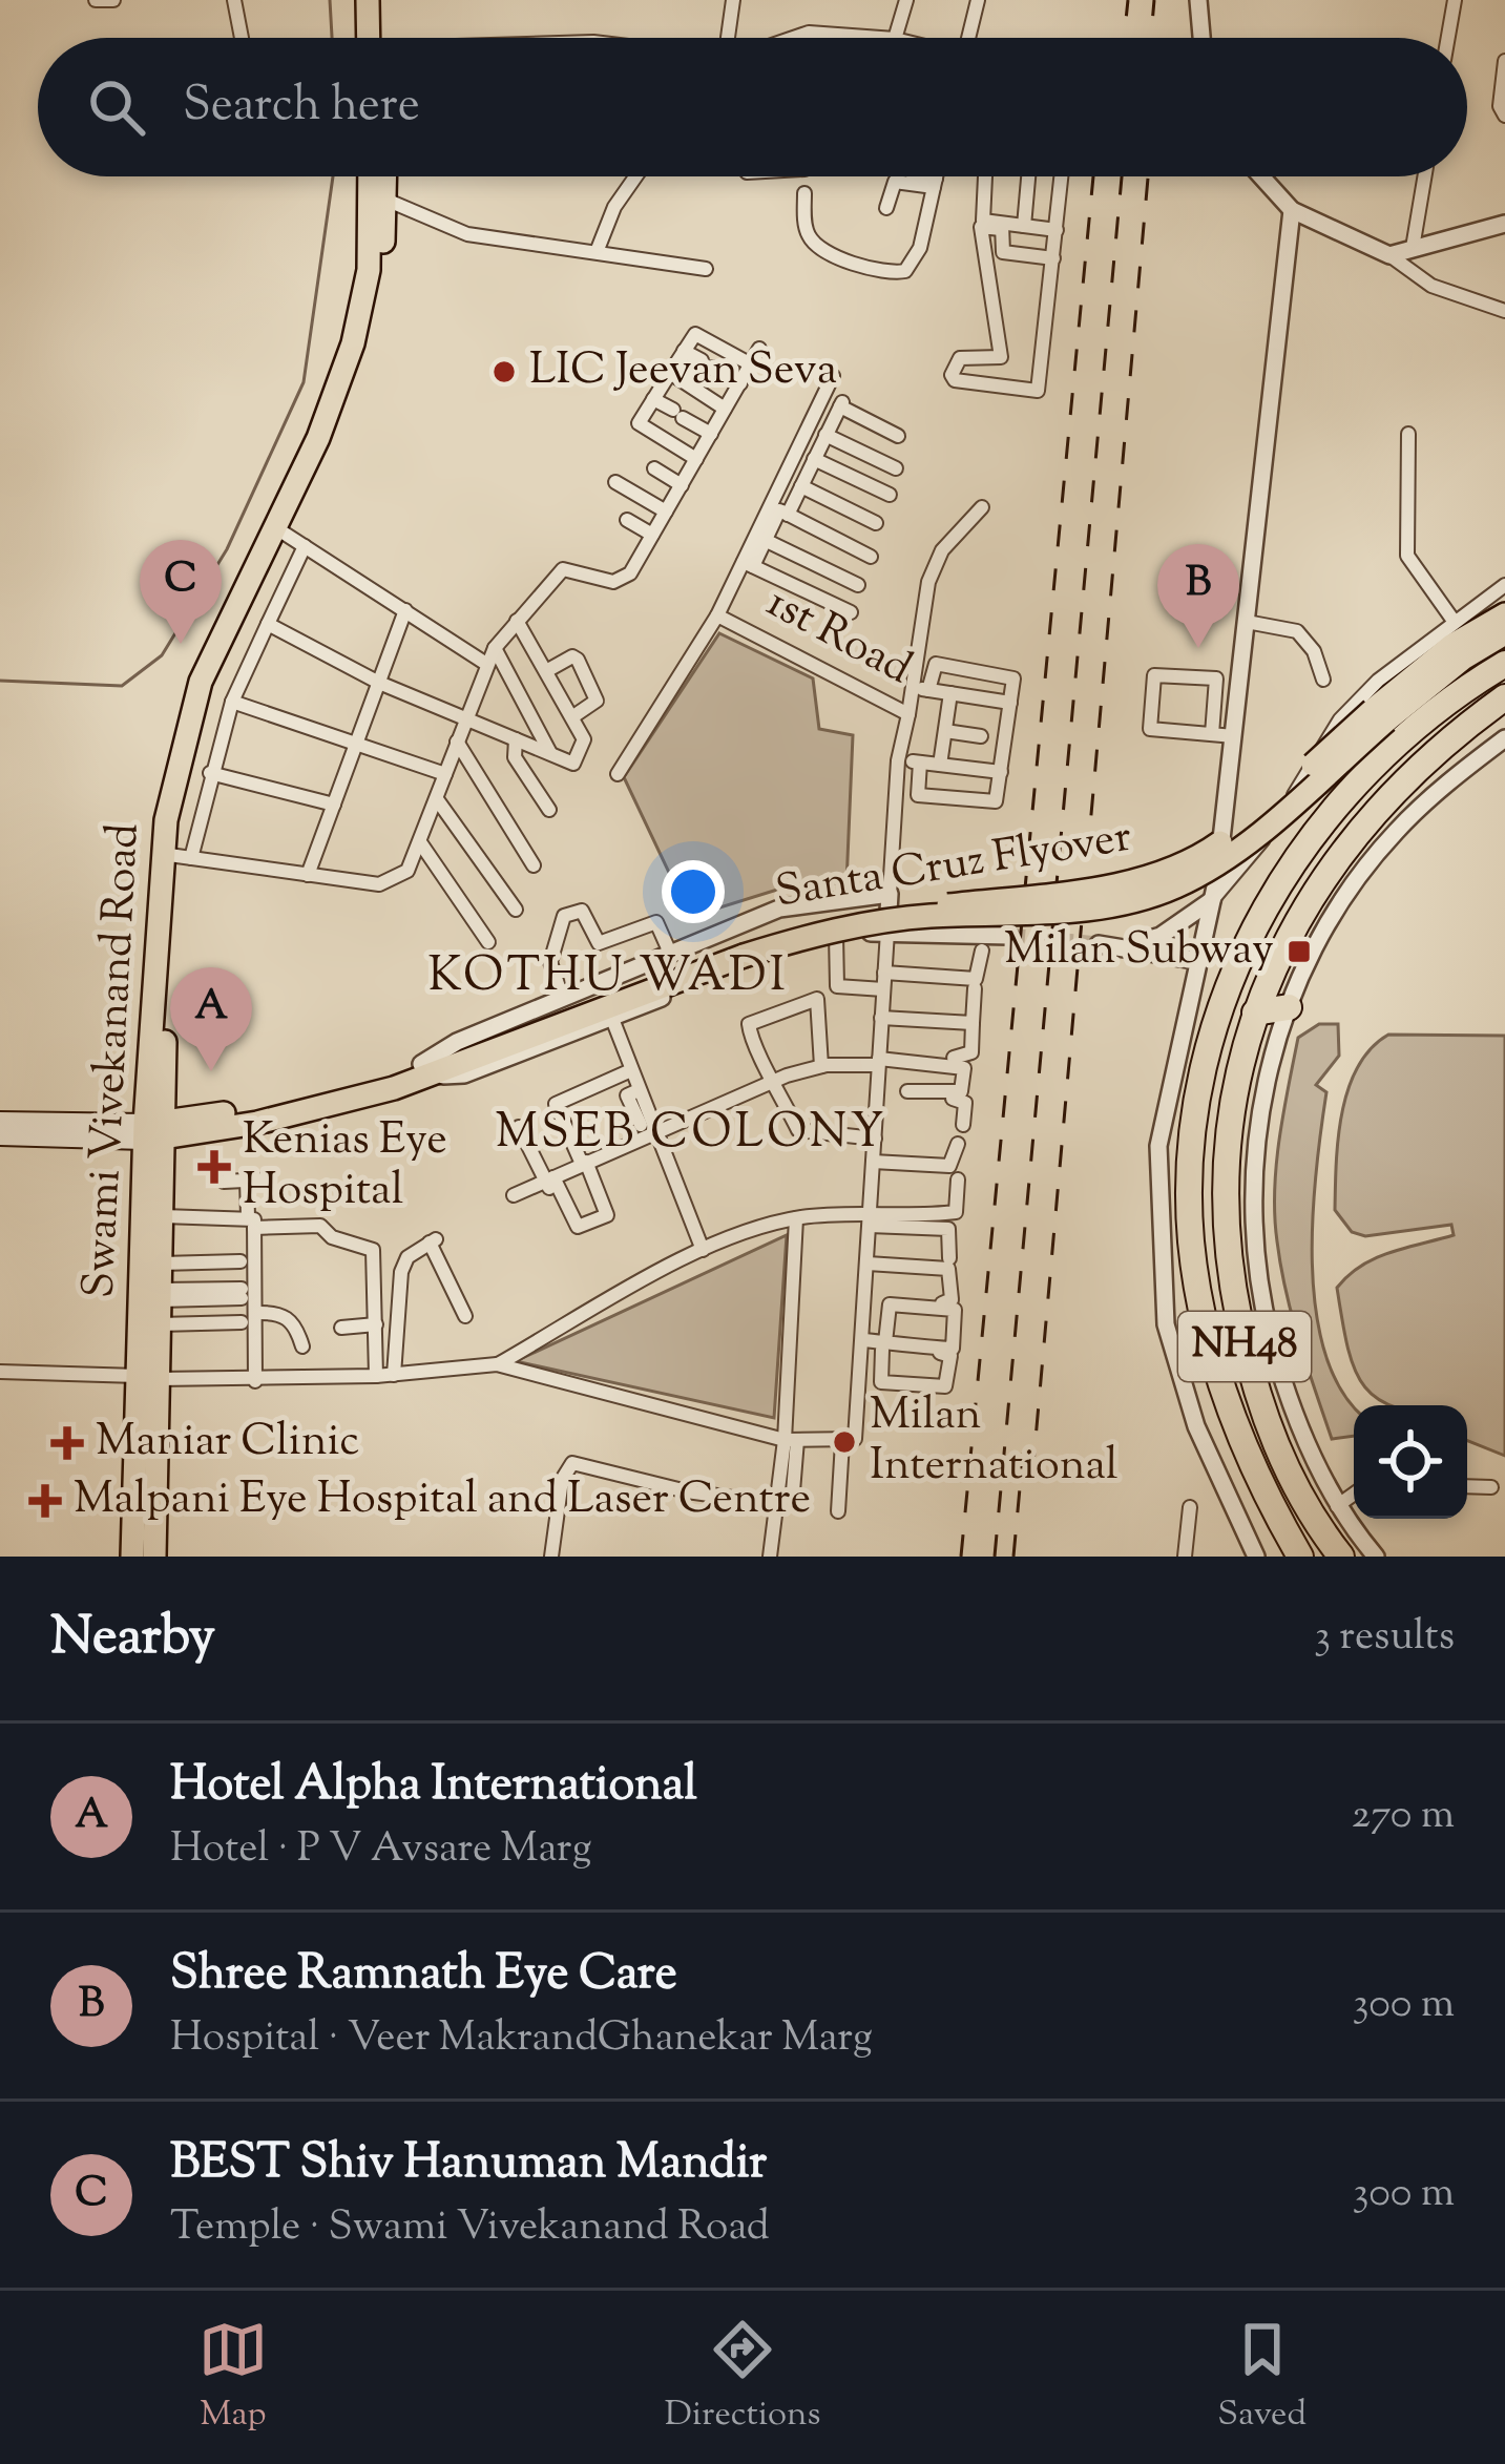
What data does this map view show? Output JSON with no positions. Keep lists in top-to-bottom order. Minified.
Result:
{"streets":{"highway":["NH48"],"main road":["Santa Cruz Flyover","Swami Vivekanand Road"],"street":["1st Road"]},"crossings":[["Santa Cruz Flyover","Swami Vivekanand Road"]],"districts":["KOTHU WADI","MSEB COLONY"],"places":{"other":["LIC Jeevan Seva","Milan International"],"transit":["Milan Subway"],"health":["Kenias Eye Hospital","Maniar Clinic","Malpani Eye Hospital and Laser Centre"]},"page":{"search":"Search here","pins":["C","B","A"],"heading":["Nearby","3 results"],"list":[{"mark":"A","name":"Hotel Alpha International","note":"Hotel · P V Avsare Marg","value":"270 m"},{"mark":"B","name":"Shree Ramnath Eye Care","note":"Hospital · Veer MakrandGhanekar Marg","value":"300 m"},{"mark":"C","name":"BEST Shiv Hanuman Mandir","note":"Temple · Swami Vivekanand Road","value":"300 m"}],"nav":["Map","Directions","Saved"]}}
